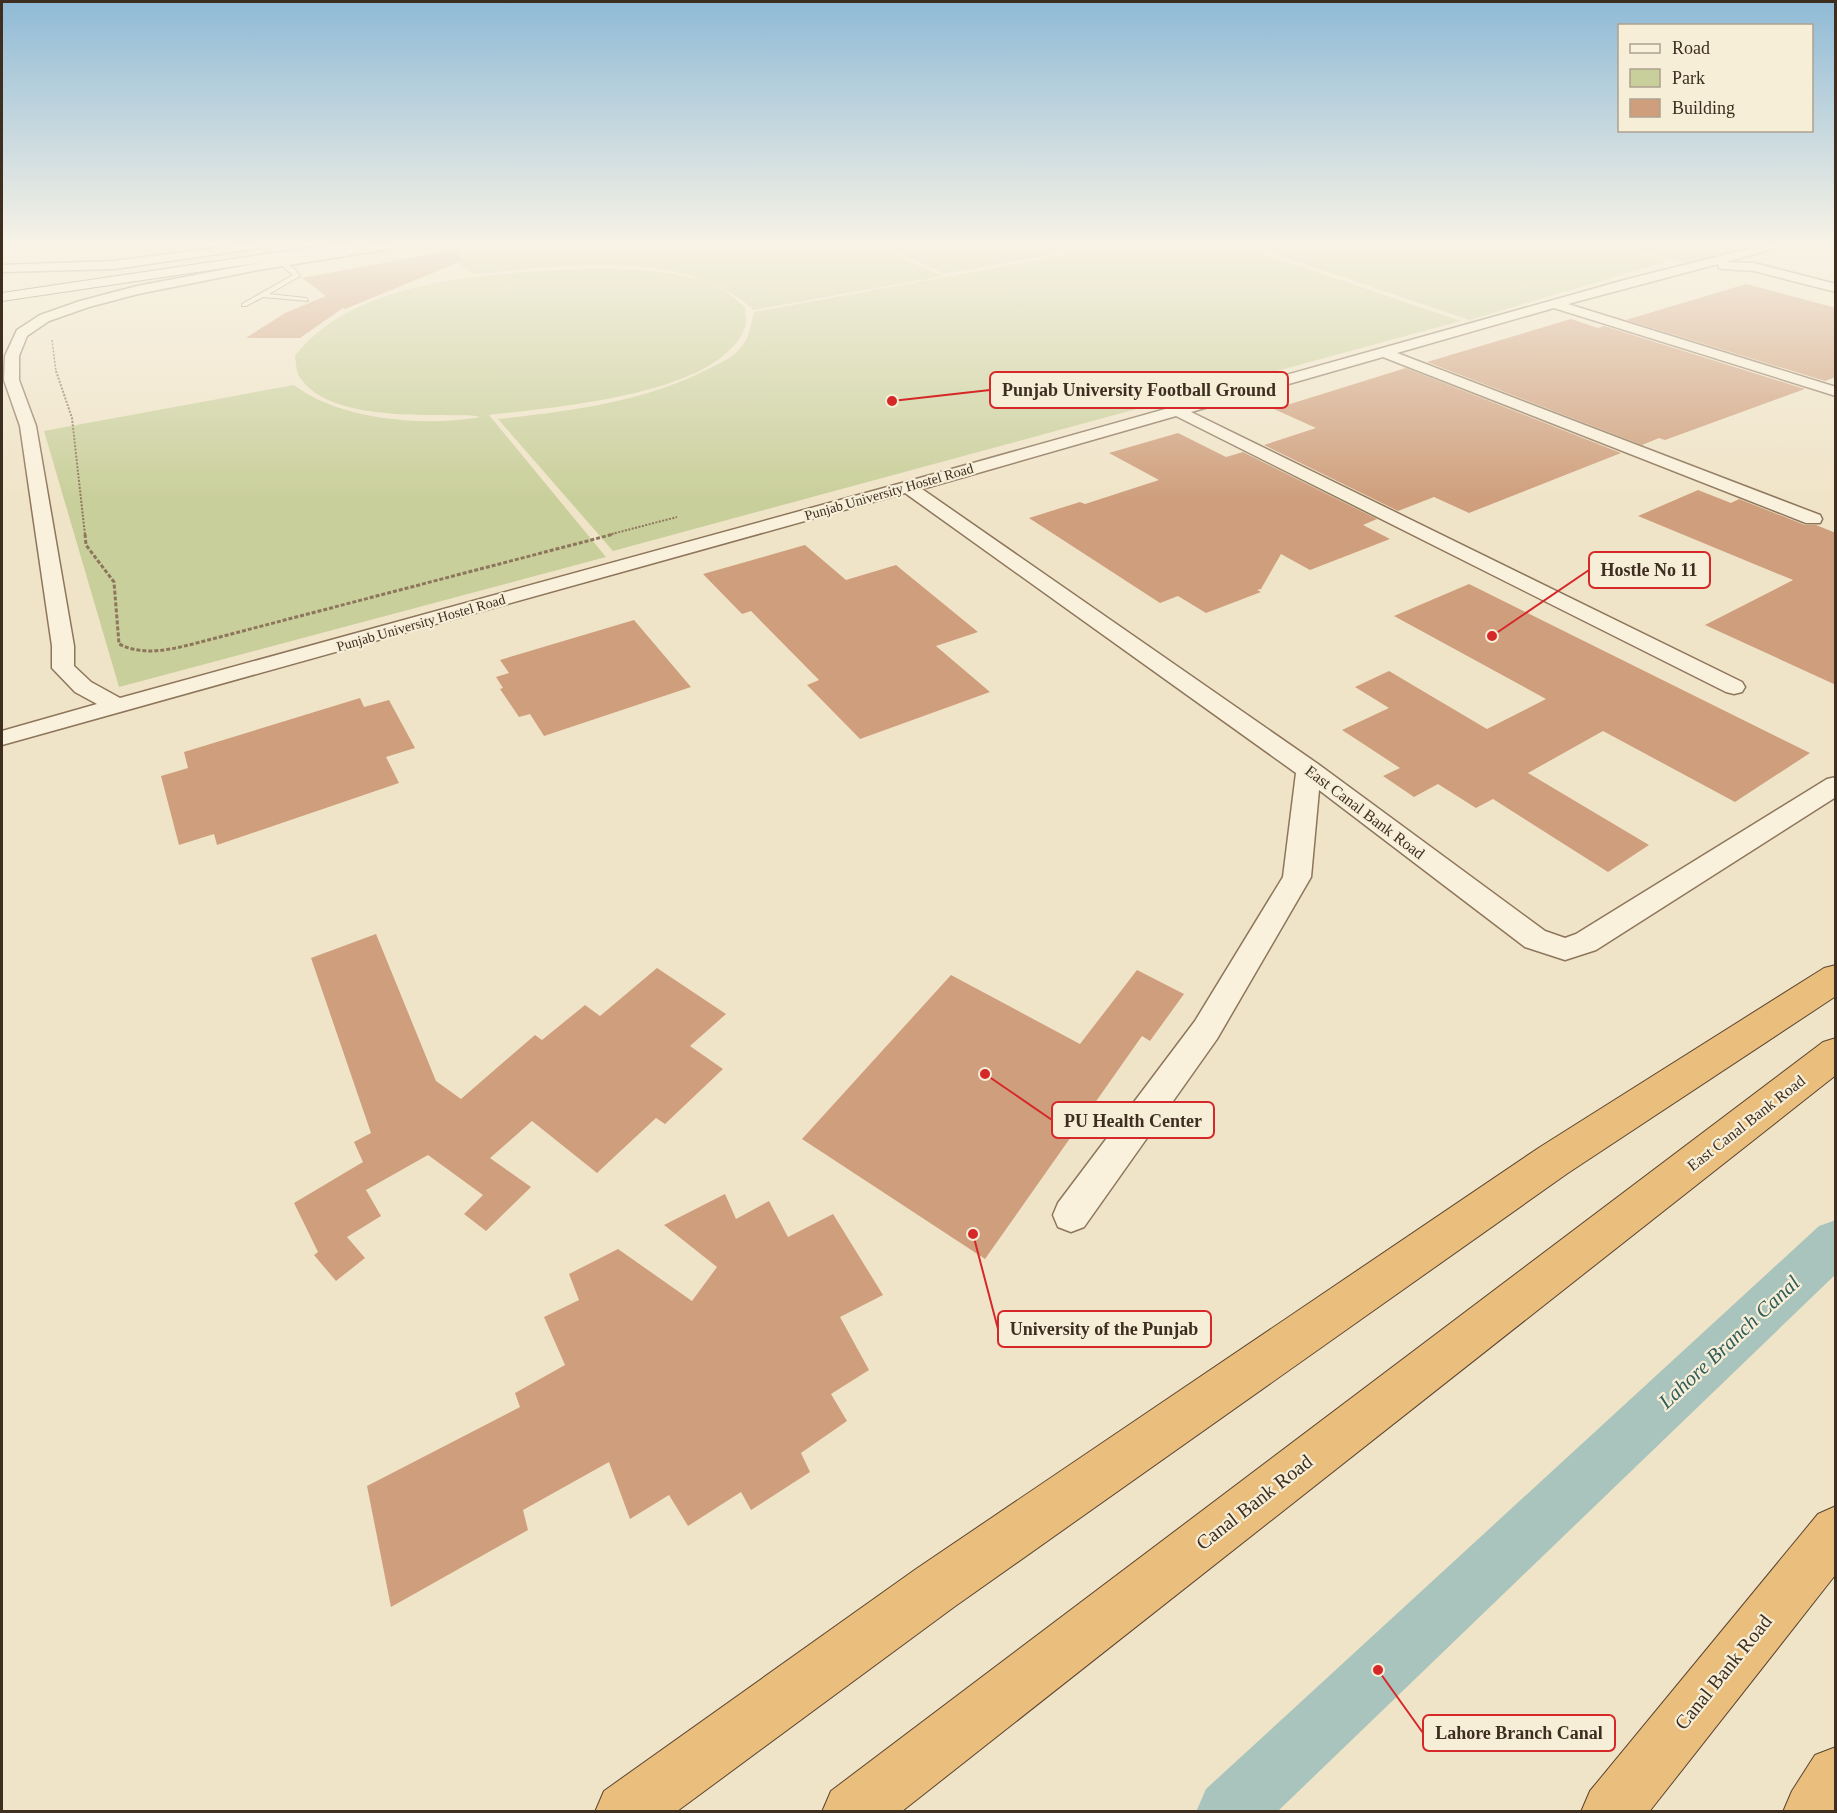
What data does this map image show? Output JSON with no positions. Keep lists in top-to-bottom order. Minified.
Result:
{"streets":{"highway":["Canal Bank Road"],"street":["Punjab University Hostel Road","East Canal Bank Road"]},"crossings":[["Punjab University Hostel Road","East Canal Bank Road"]],"water":["Lahore Branch Canal"],"places":["Punjab University Football Ground","Hostle No 11","PU Health Center","University of the Punjab","Lahore Branch Canal"],"legend":["Road","Park","Building"]}
